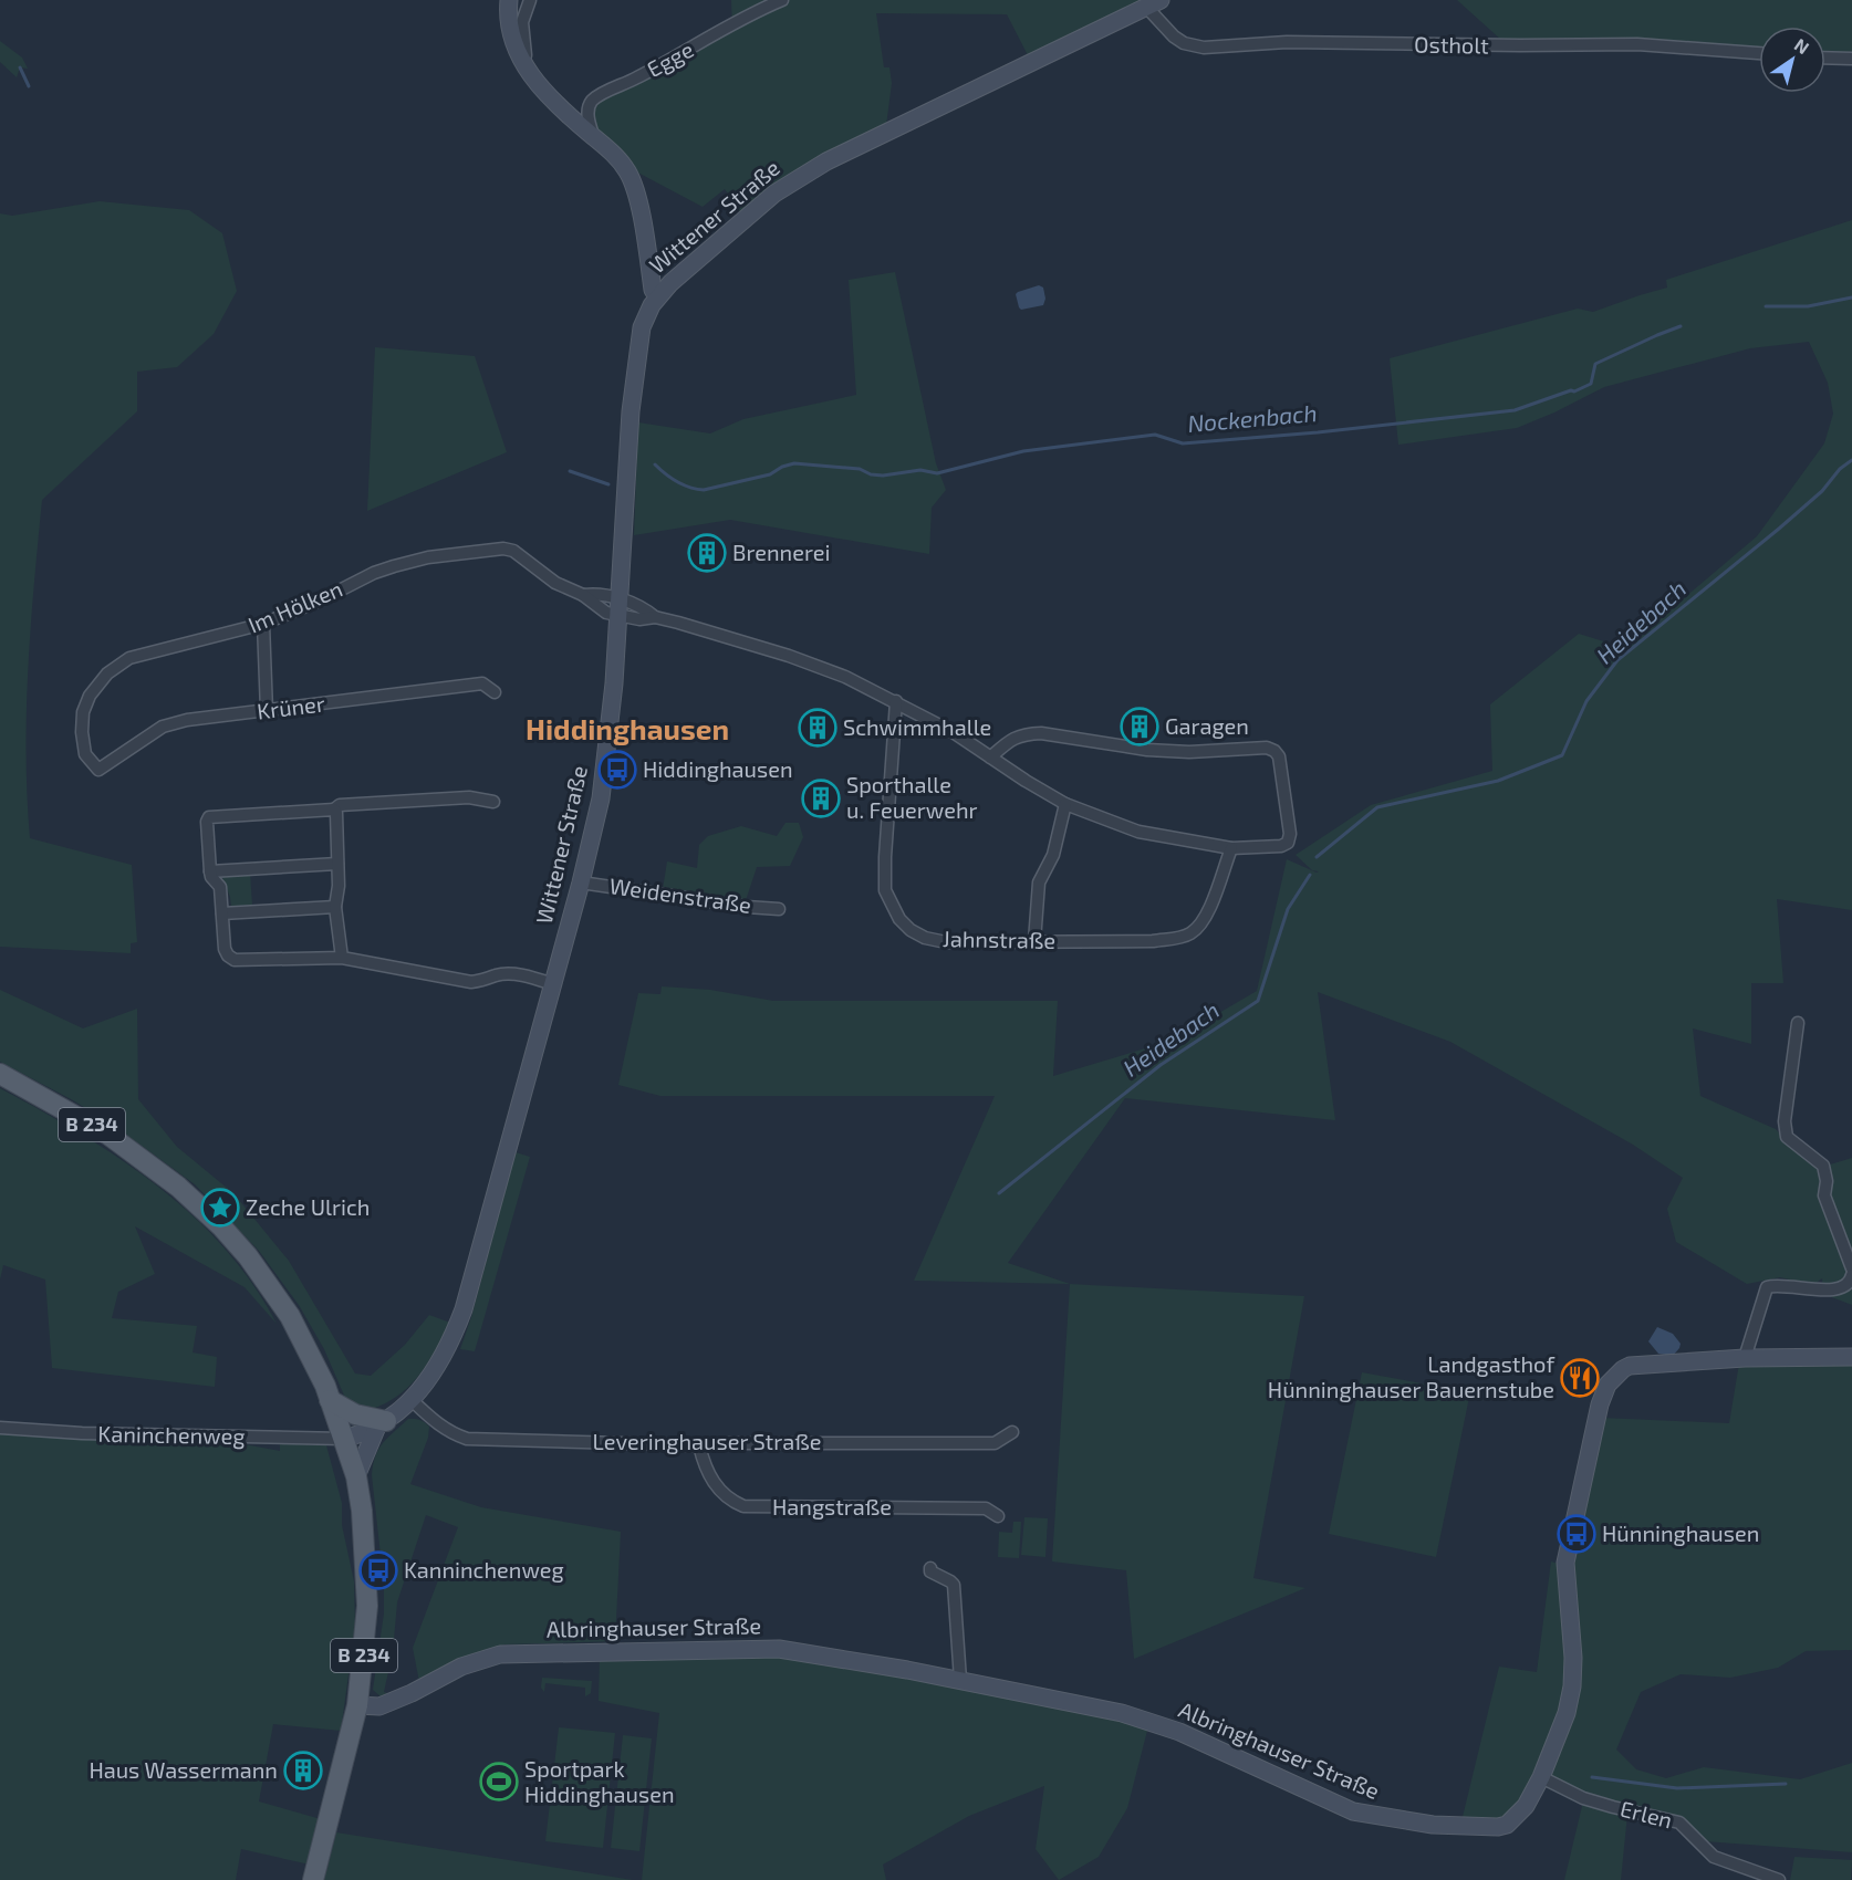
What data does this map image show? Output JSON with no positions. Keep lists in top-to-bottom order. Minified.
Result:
{"streets":{"main road":["B 234"],"street":["Ostholt","Egge","Wittener Straße","Im Hölken","Krüner","Weidenstraße","Jahnstraße","Kaninchenweg","Leveringhauser Straße","Hangstraße","Albringhauser Straße","Erlen"]},"crossings":[["Ostholt","Wittener Straße"],["Wittener Straße","Im Hölken"],["Wittener Straße","Weidenstraße"],["Wittener Straße","B 234"],["Wittener Straße","Kaninchenweg"],["Wittener Straße","Leveringhauser Straße"],["Im Hölken","Krüner"],["B 234","Kaninchenweg"],["B 234","Albringhauser Straße"],["Leveringhauser Straße","Hangstraße"],["Albringhauser Straße","Erlen"]],"districts":["Hiddinghausen"],"water":["Nockenbach","Heidebach"],"places":{"building":["Brennerei","Garagen","Schwimmhalle","Sporthalle u. Feuerwehr","Haus Wassermann"],"bus stop":["Hiddinghausen","Hünninghausen","Kanninchenweg"],"place":["Zeche Ulrich"],"restaurant":["Landgasthof Hünninghauser Bauernstube"],"sports":["Sportpark Hiddinghausen"]},"north":"top right"}
